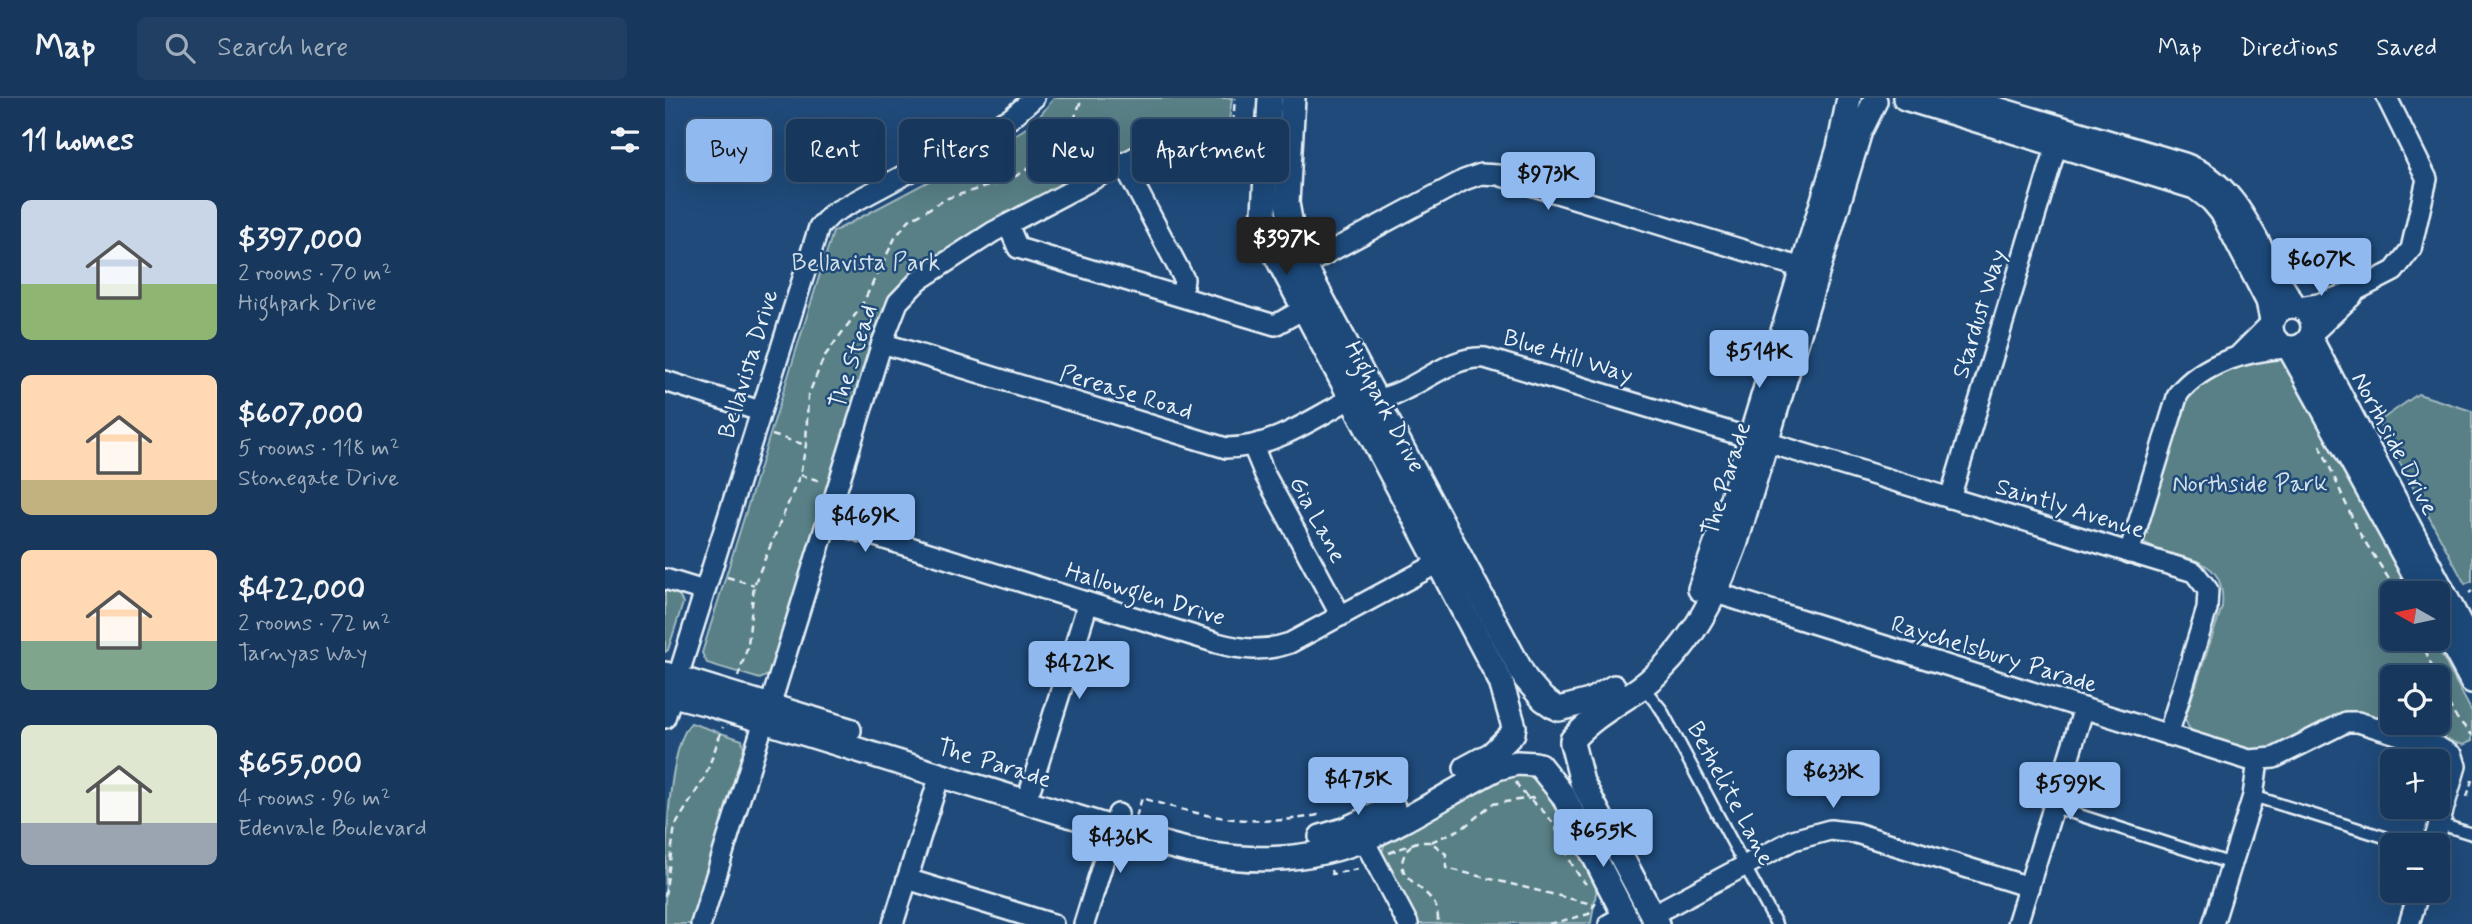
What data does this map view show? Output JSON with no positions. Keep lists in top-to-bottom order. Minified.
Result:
{"streets":{"street":["Stardust Way","The Stead","Blue Hill Way","Bellavista Drive","Perease Road","Highpark Drive","Northside Drive","The Parade","Saintly Avenue","Gia Lane","Hallowglen Drive","Raychelsbury Parade"],"lane":["Bethelite Lane"]},"crossings":[["Stardust Way","Saintly Avenue"],["The Stead","Perease Road"],["The Stead","The Parade"],["The Stead","Hallowglen Drive"],["Blue Hill Way","Highpark Drive"],["Blue Hill Way","The Parade"],["Blue Hill Way","Saintly Avenue"],["Bellavista Drive","The Parade"],["Perease Road","Highpark Drive"],["Perease Road","Gia Lane"],["Highpark Drive","The Parade"],["Highpark Drive","Hallowglen Drive"],["The Parade","Saintly Avenue"],["The Parade","Raychelsbury Parade"],["The Parade","Bethelite Lane"],["Saintly Avenue","Raychelsbury Parade"],["Gia Lane","Hallowglen Drive"]],"parks":["Bellavista Park","Northside Park"],"north":"left","page":{"header":"Map","search":"Search here","nav":["Map","Directions","Saved"],"heading":"11 homes","chip":["Buy","Rent","Filters","New","Apartment"],"price":["$973K","$397K","$607K","$514K","$469K","$422K","$633K","$475K","$599K","$655K","$436K"],"list":[{"name":"$397,000","note":"2 rooms · 70 m² · Highpark Drive"},{"name":"$607,000","note":"5 rooms · 118 m² · Stonegate Drive"},{"name":"$422,000","note":"2 rooms · 72 m² · Tarnyas Way"},{"name":"$655,000","note":"4 rooms · 96 m² · Edenvale Boulevard"}],"map_buttons":["+","−"]}}
